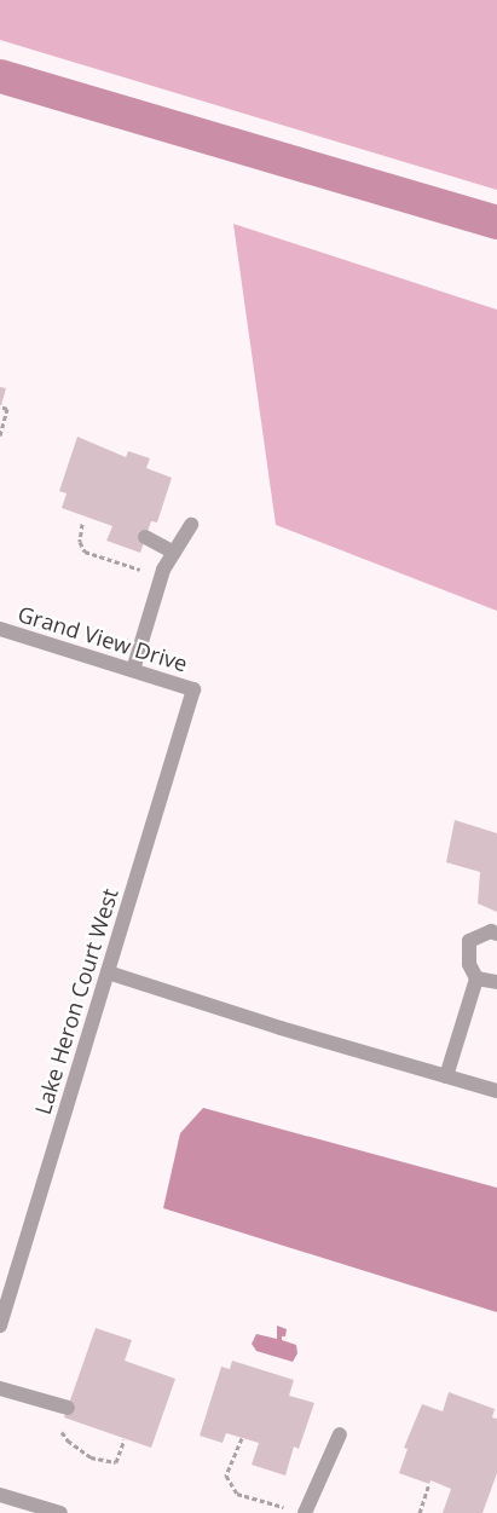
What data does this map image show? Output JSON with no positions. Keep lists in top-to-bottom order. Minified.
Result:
{"streets":{"street":["Grand View Drive","Lake Heron Court West"]},"crossings":[["Grand View Drive","Lake Heron Court West"]]}
